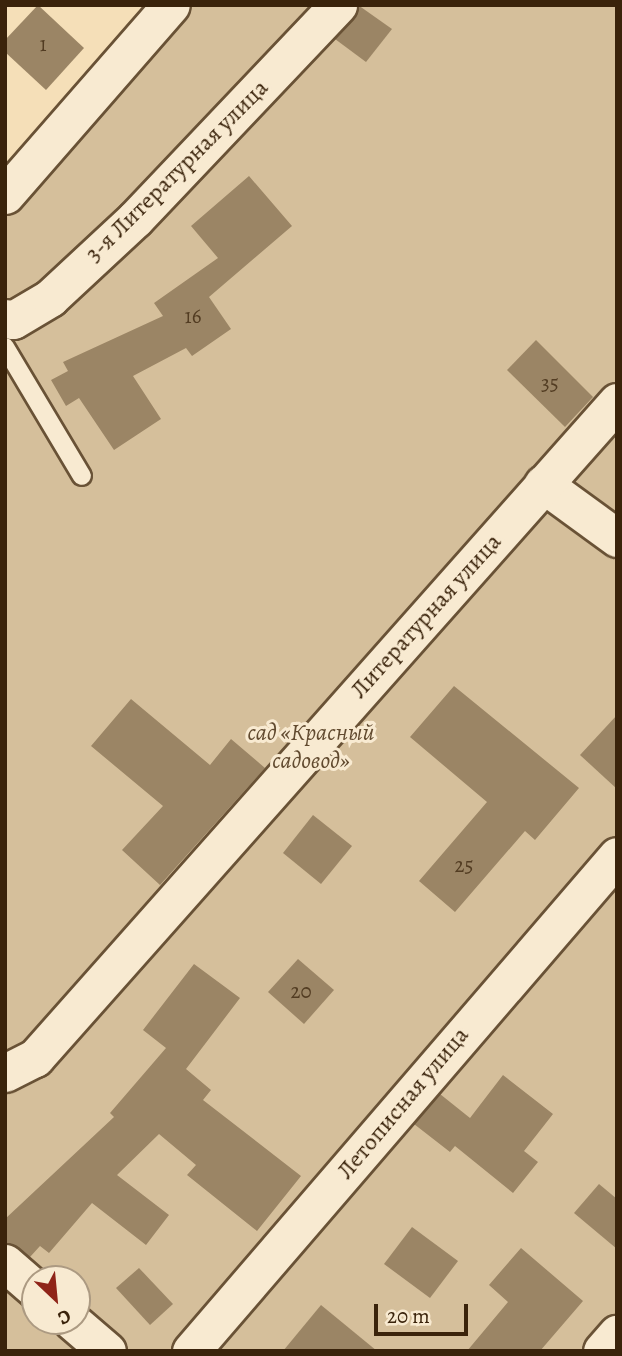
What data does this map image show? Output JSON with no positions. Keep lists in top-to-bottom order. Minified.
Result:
{"streets":{"street":["3-я Литературная улица","Литературная улица","Летописная улица"]},"parks":["сад «Красный садовод»"],"house_numbers":["1","16","35","25","20"],"scale_bar":"20 m","north":"bottom right"}
